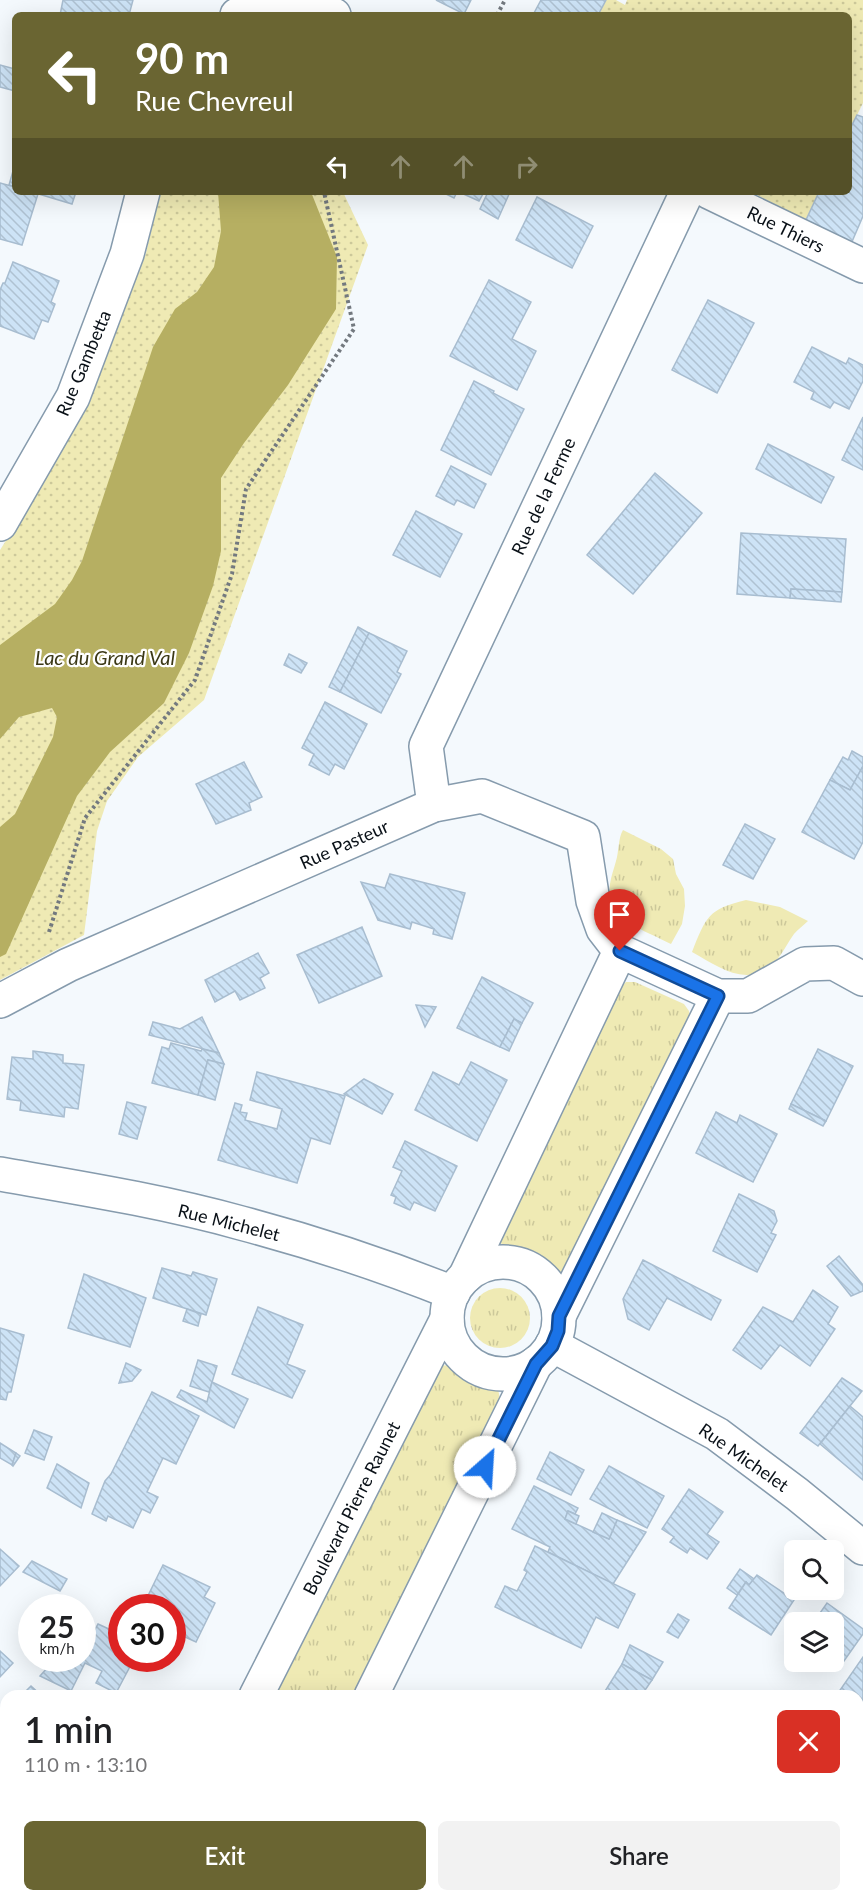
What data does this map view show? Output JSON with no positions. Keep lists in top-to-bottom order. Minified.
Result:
{"streets":{"street":["Rue Thiers","Rue Gambetta","Rue de la Ferme","Rue Pasteur","Rue Michelet","Boulevard Pierre Raunet"]},"crossings":[["Rue de la Ferme","Rue Pasteur"],["Rue Pasteur","Boulevard Pierre Raunet"],["Rue Michelet","Boulevard Pierre Raunet"]],"water":["Lac du Grand Val"],"page":{"turn":["90 m","Rue Chevreul"],"speed":"25 km/h","limit":"30","heading":["1 min","110 m · 13:10"],"buttons":["Exit","Share"]}}
